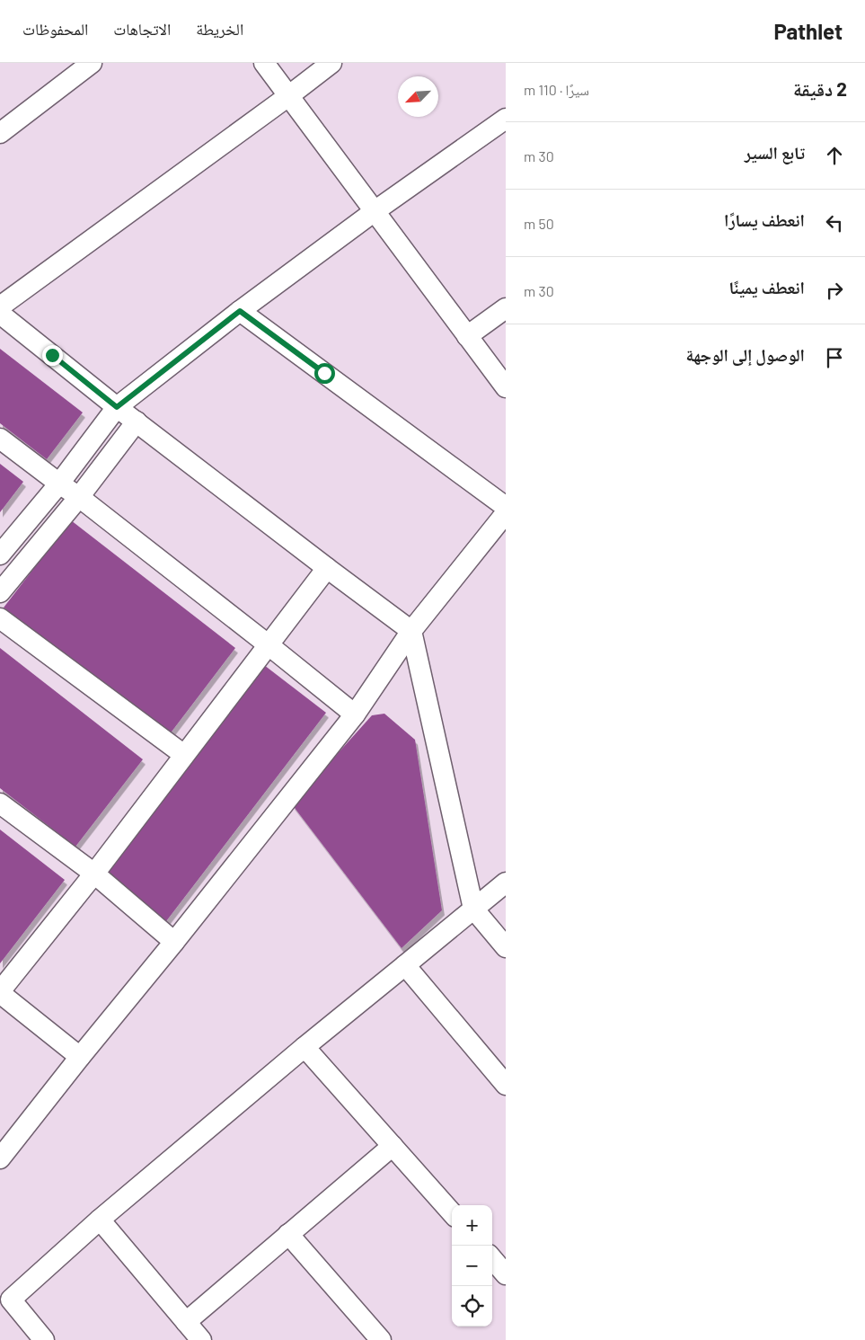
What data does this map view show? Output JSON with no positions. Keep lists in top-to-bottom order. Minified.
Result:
{"north":"bottom left","page":{"header":"Pathlet","nav":["الخريطة","الاتجاهات","المحفوظات"],"heading":["2 دقيقة","سيرًا · 110 m"],"list":[["تابع السير","30 m"],["انعطف يسارًا","50 m"],["انعطف يمينًا","30 m"],"الوصول إلى الوجهة"],"map_buttons":["+","−"]}}
